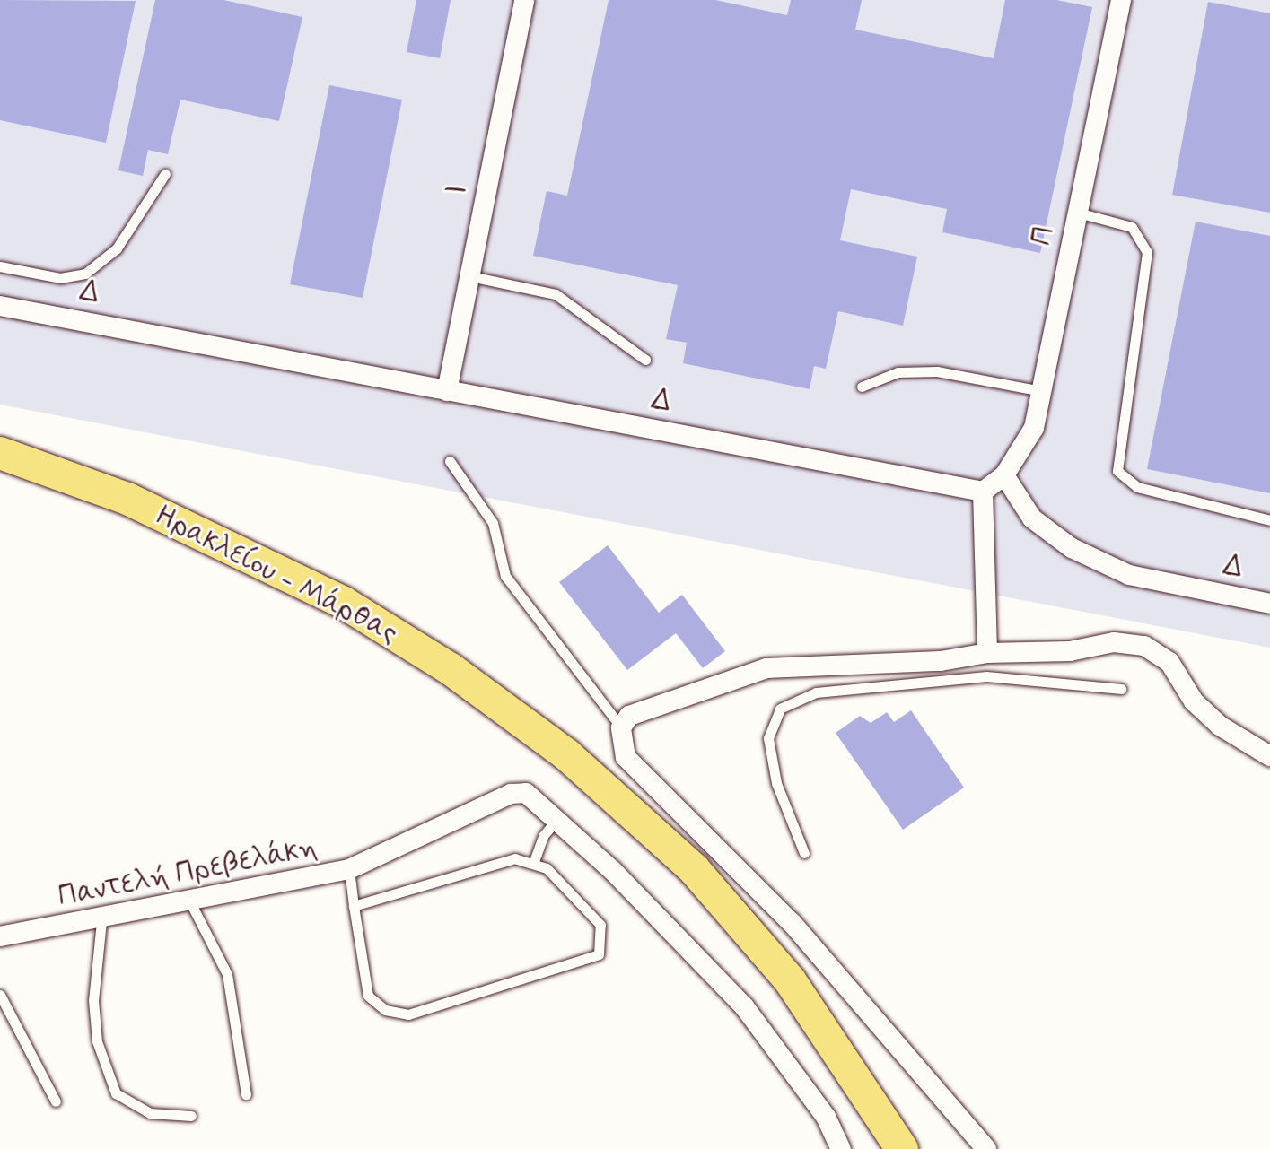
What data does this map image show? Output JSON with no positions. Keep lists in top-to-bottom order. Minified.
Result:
{"streets":{"main road":["Ηρακλείου - Μάρθας"],"street":["Ι","Π","Δ","Παντελή Πρεβελάκη"]},"crossings":[["Ι","Δ"],["Π","Δ"]]}
